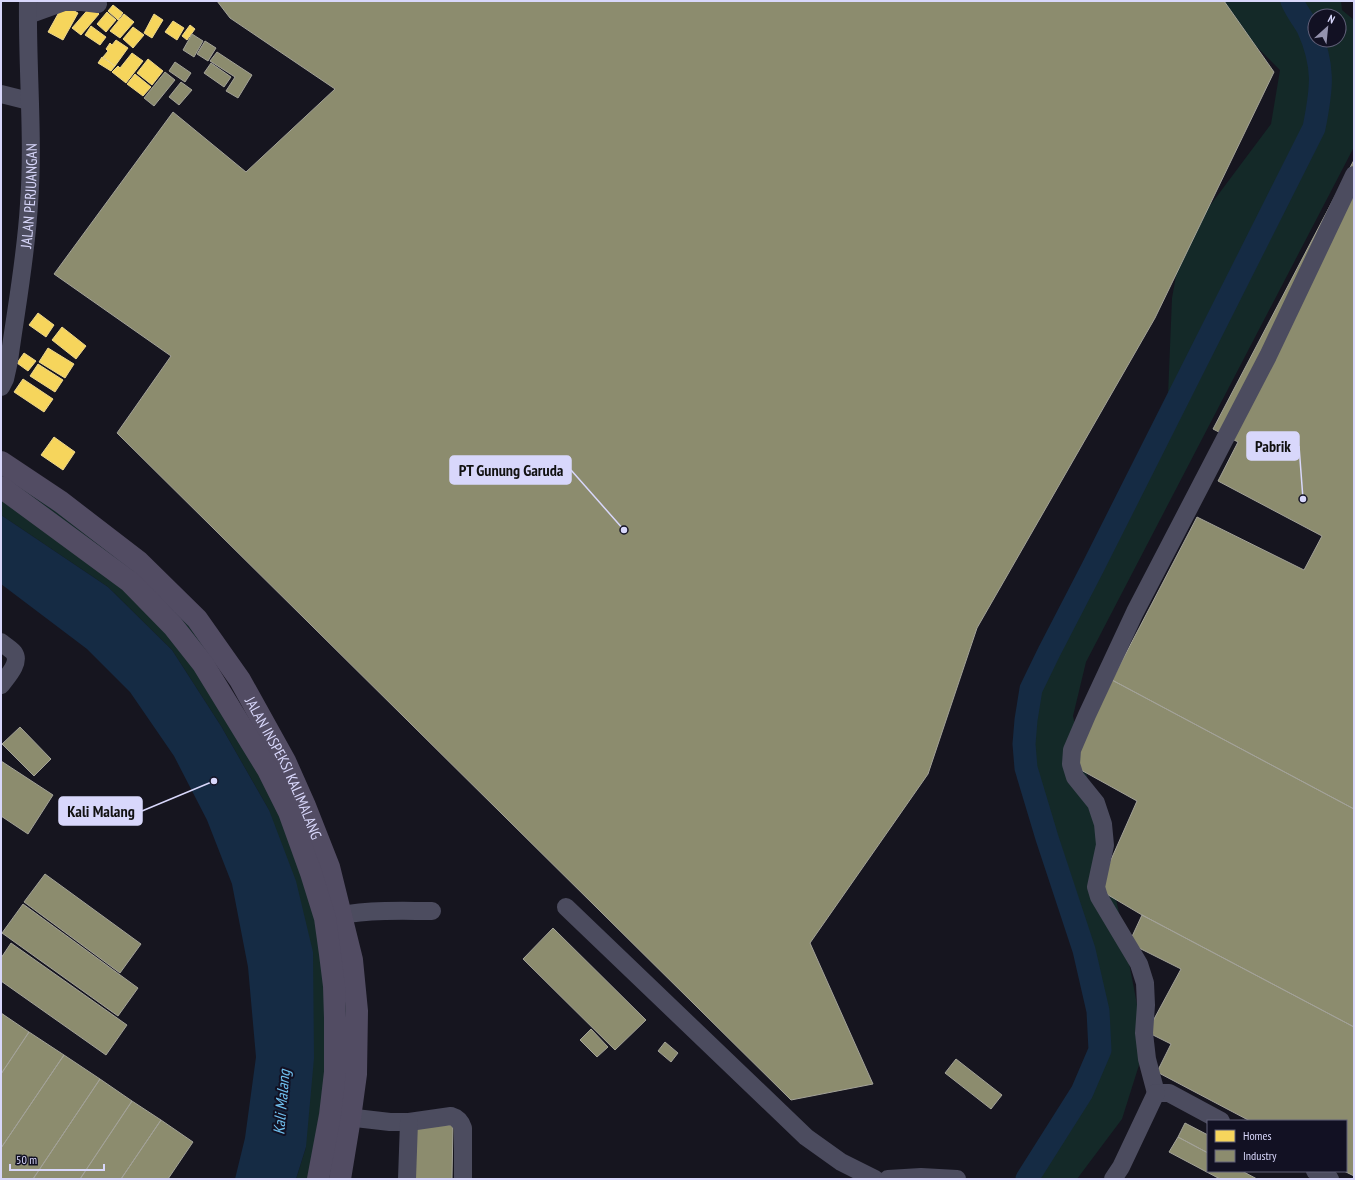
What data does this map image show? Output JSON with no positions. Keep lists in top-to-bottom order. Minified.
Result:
{"streets":{"main road":["JALAN INSPEKSI KALIMALANG"],"street":["JALAN PERJUANGAN"]},"water":["Kali Malang"],"places":["Pabrik","PT Gunung Garuda","Kali Malang"],"legend":["Homes","Industry"],"scale_bar":"50 m","north":"top right"}
